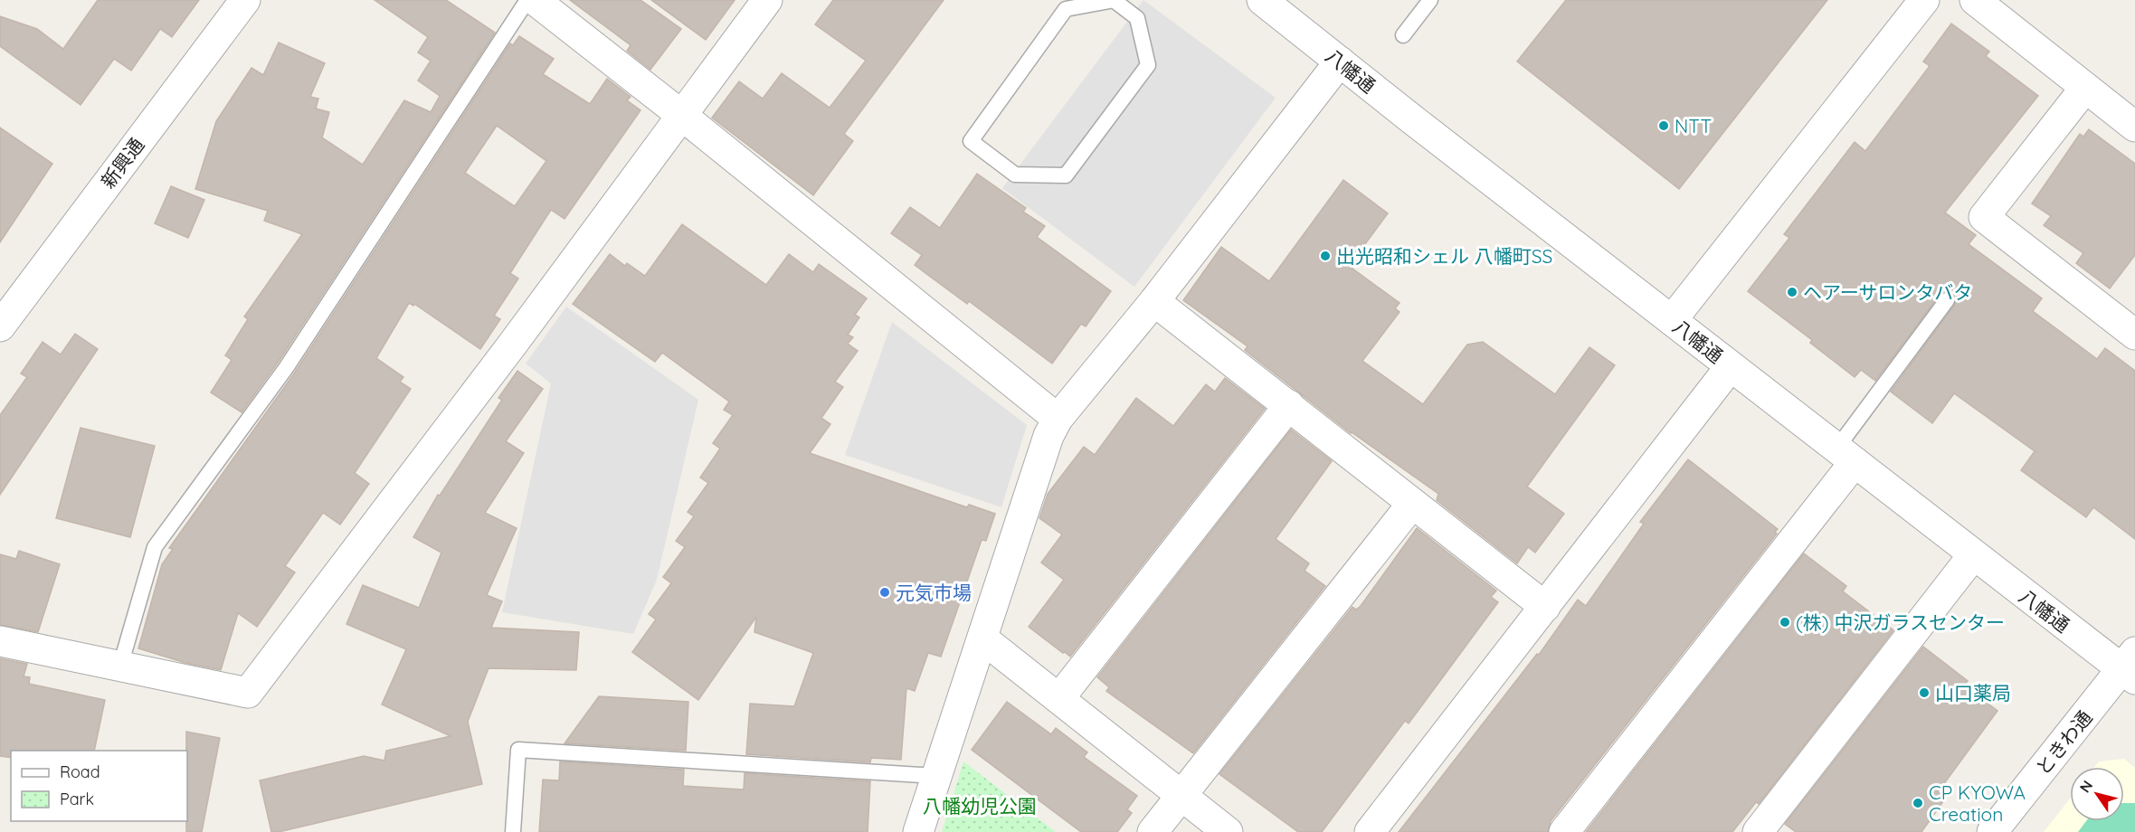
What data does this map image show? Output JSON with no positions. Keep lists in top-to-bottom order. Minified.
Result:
{"streets":{"street":["八幡通","新興通","ときわ通"]},"crossings":[["八幡通","ときわ通"]],"parks":["八幡幼児公園"],"places":["NTT","出光昭和シェル 八幡町SS","ヘアーサロンタバタ","元気市場","(株) 中沢ガラスセンター","山口薬局","CP KYOWA Creation"],"legend":["Road","Park"],"north":"top left"}
